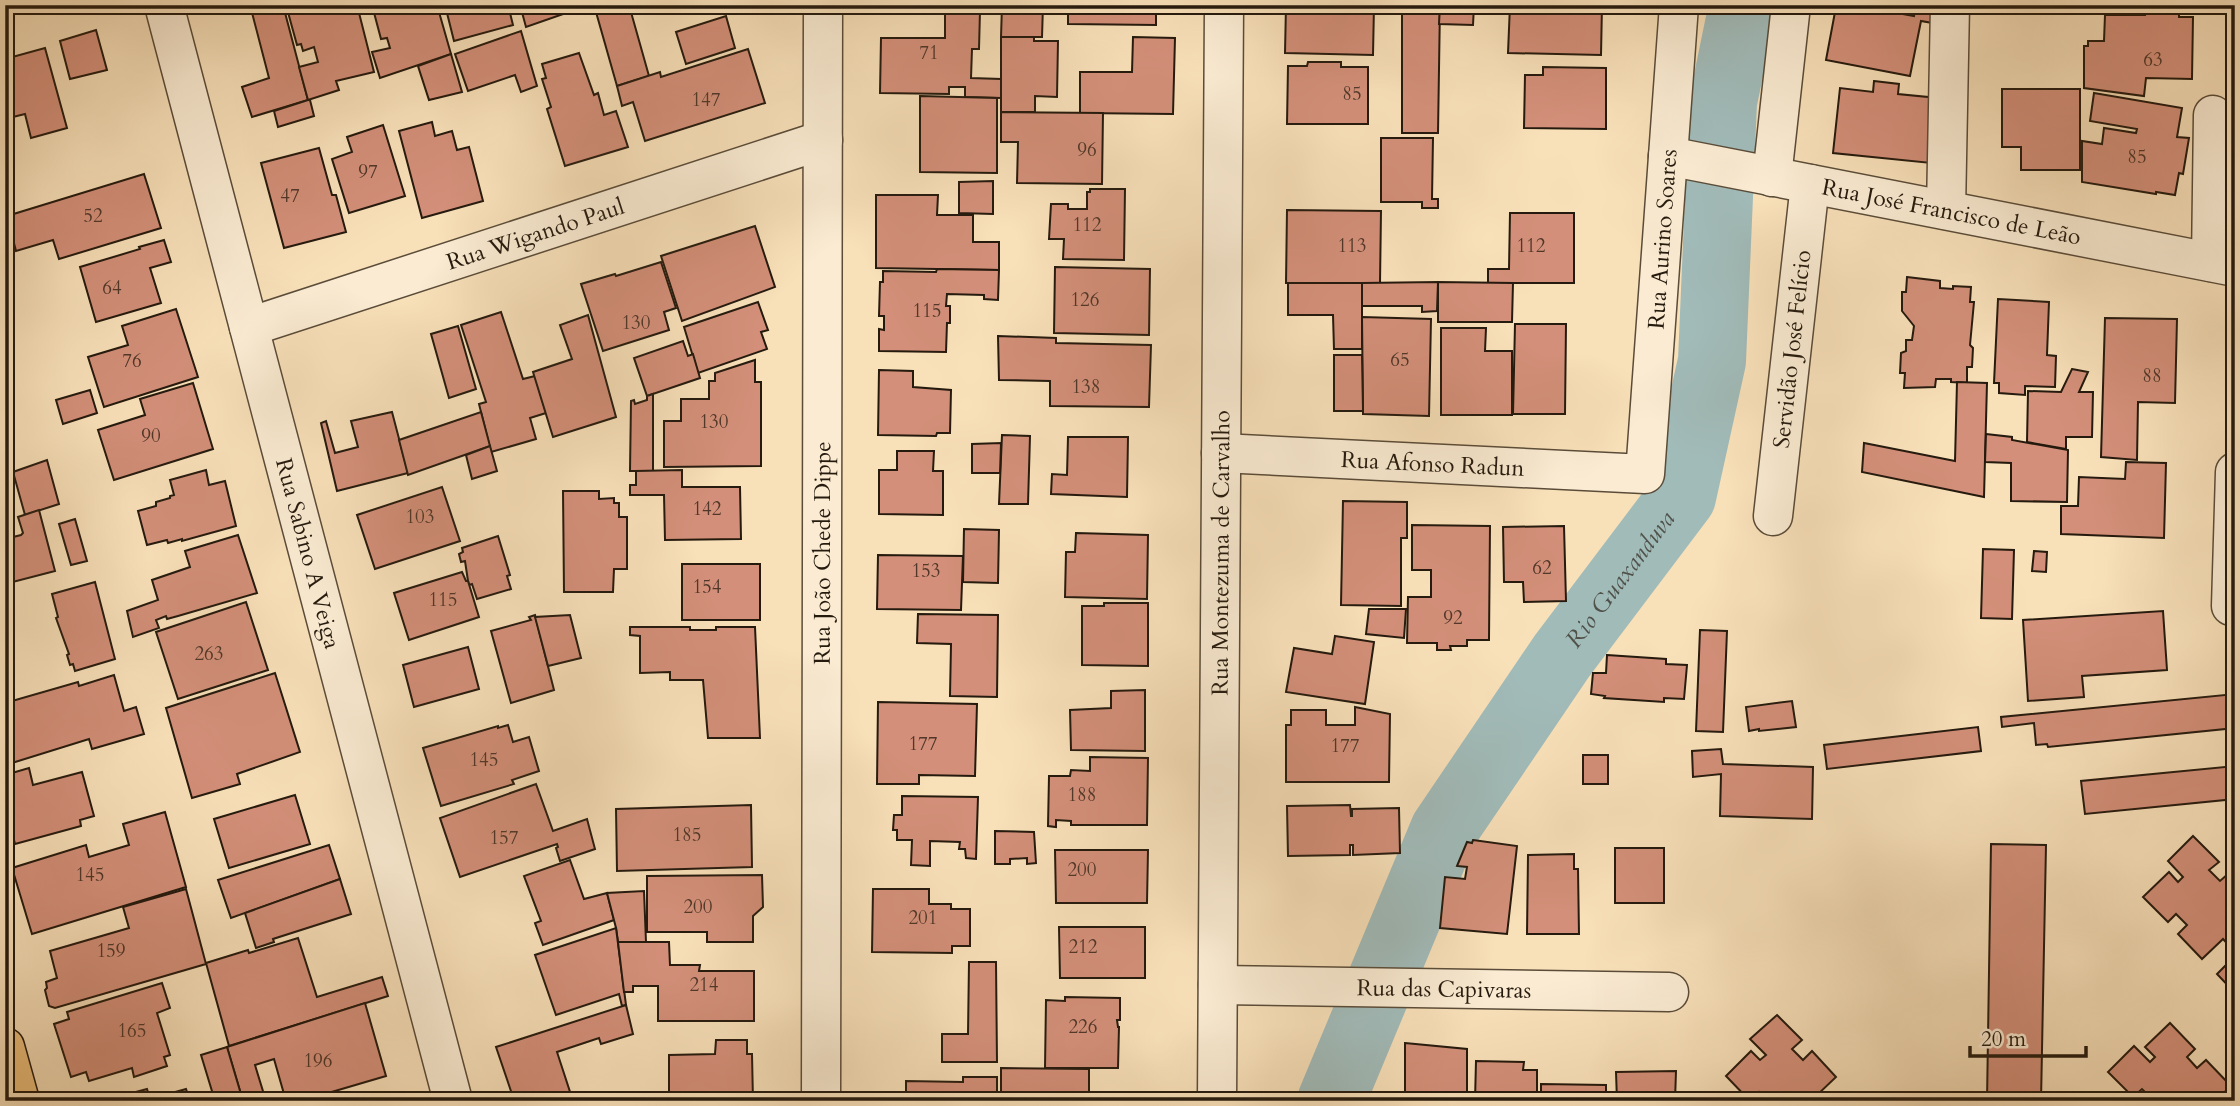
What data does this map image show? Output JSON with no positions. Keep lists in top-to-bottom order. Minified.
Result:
{"streets":{"street":["Rua José Francisco de Leão","Rua Wigando Paul","Rua Aurino Soares","Servidão José Felício","Rua Afonso Radun","Rua Sabino A Veiga","Rua João Chede Dippe","Rua Montezuma de Carvalho","Rua das Capivaras"]},"crossings":[["Rua José Francisco de Leão","Rua Aurino Soares"],["Rua José Francisco de Leão","Servidão José Felício"],["Rua Wigando Paul","Rua Sabino A Veiga"],["Rua Wigando Paul","Rua João Chede Dippe"],["Rua Aurino Soares","Rua Afonso Radun"],["Rua Afonso Radun","Rua Montezuma de Carvalho"],["Rua Montezuma de Carvalho","Rua das Capivaras"]],"water":["Rio Guaxanduva"],"house_numbers":["71","63","85","147","96","85","97","47","52","112","113","112","64","126","115","130","65","76","88","138","130","90","142","103","62","153","154","115","92","263","177","177","145","188","185","157","200","145","200","201","212","159","214","226","165","196"],"scale_bar":"20 m"}
